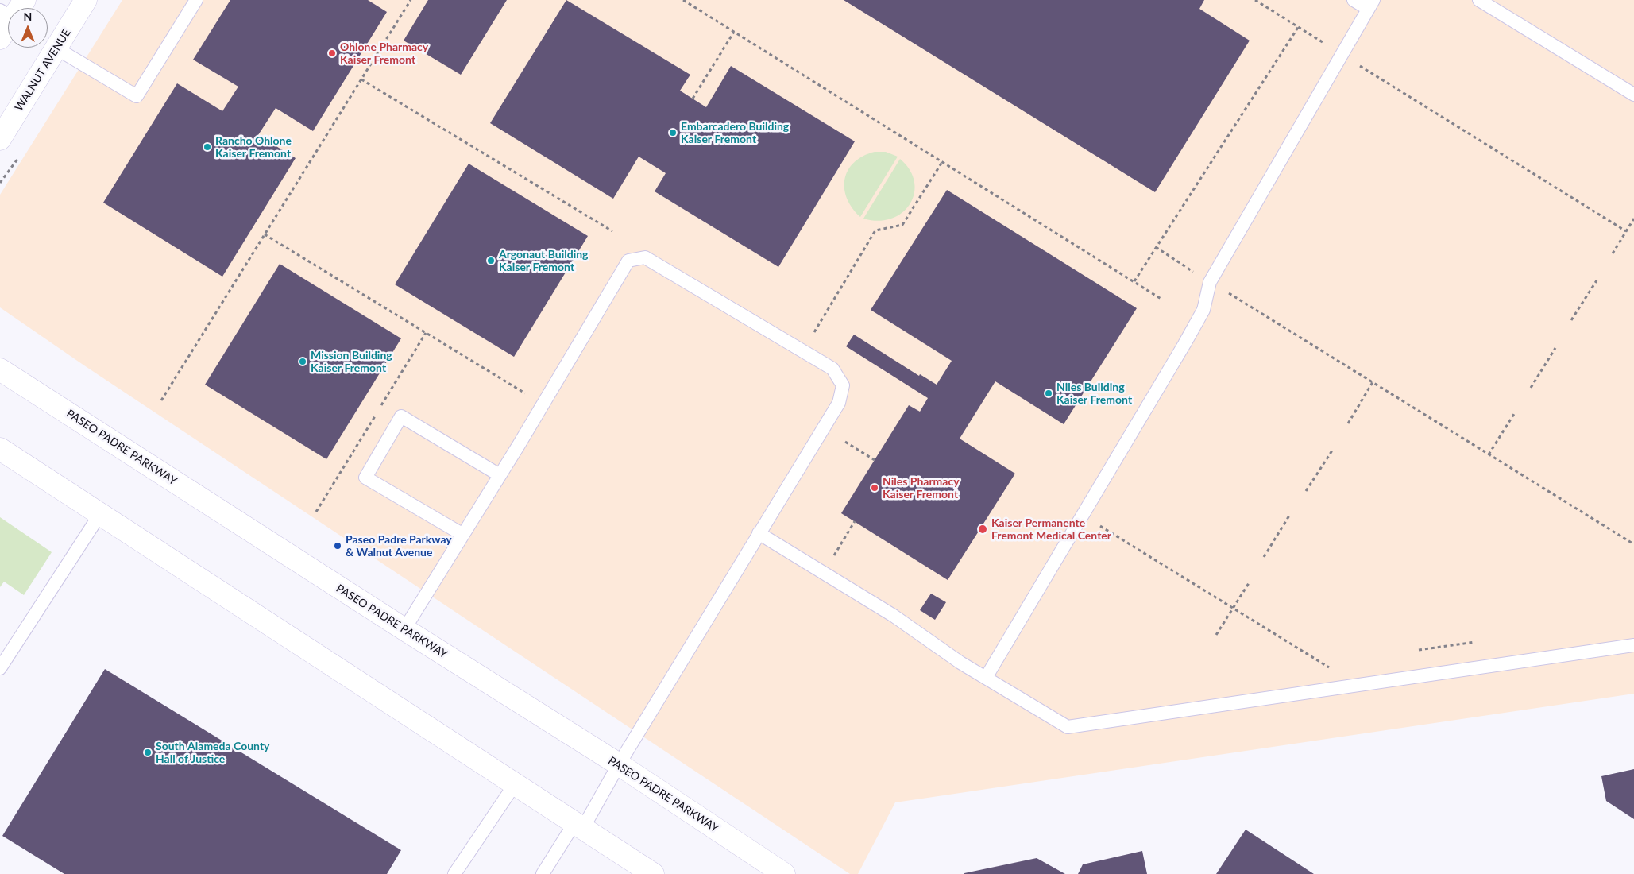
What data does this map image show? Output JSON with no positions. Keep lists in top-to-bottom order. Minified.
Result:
{"streets":{"main road":["WALNUT AVENUE","PASEO PADRE PARKWAY"]},"places":["Ohlone Pharmacy Kaiser Fremont","Embarcadero Building Kaiser Fremont","Rancho Ohlone Kaiser Fremont","Argonaut Building Kaiser Fremont","Mission Building Kaiser Fremont","Niles Building Kaiser Fremont","Niles Pharmacy Kaiser Fremont","Kaiser Permanente Fremont Medical Center","Paseo Padre Parkway & Walnut Avenue","South Alameda County Hall of Justice"],"north":"top"}
